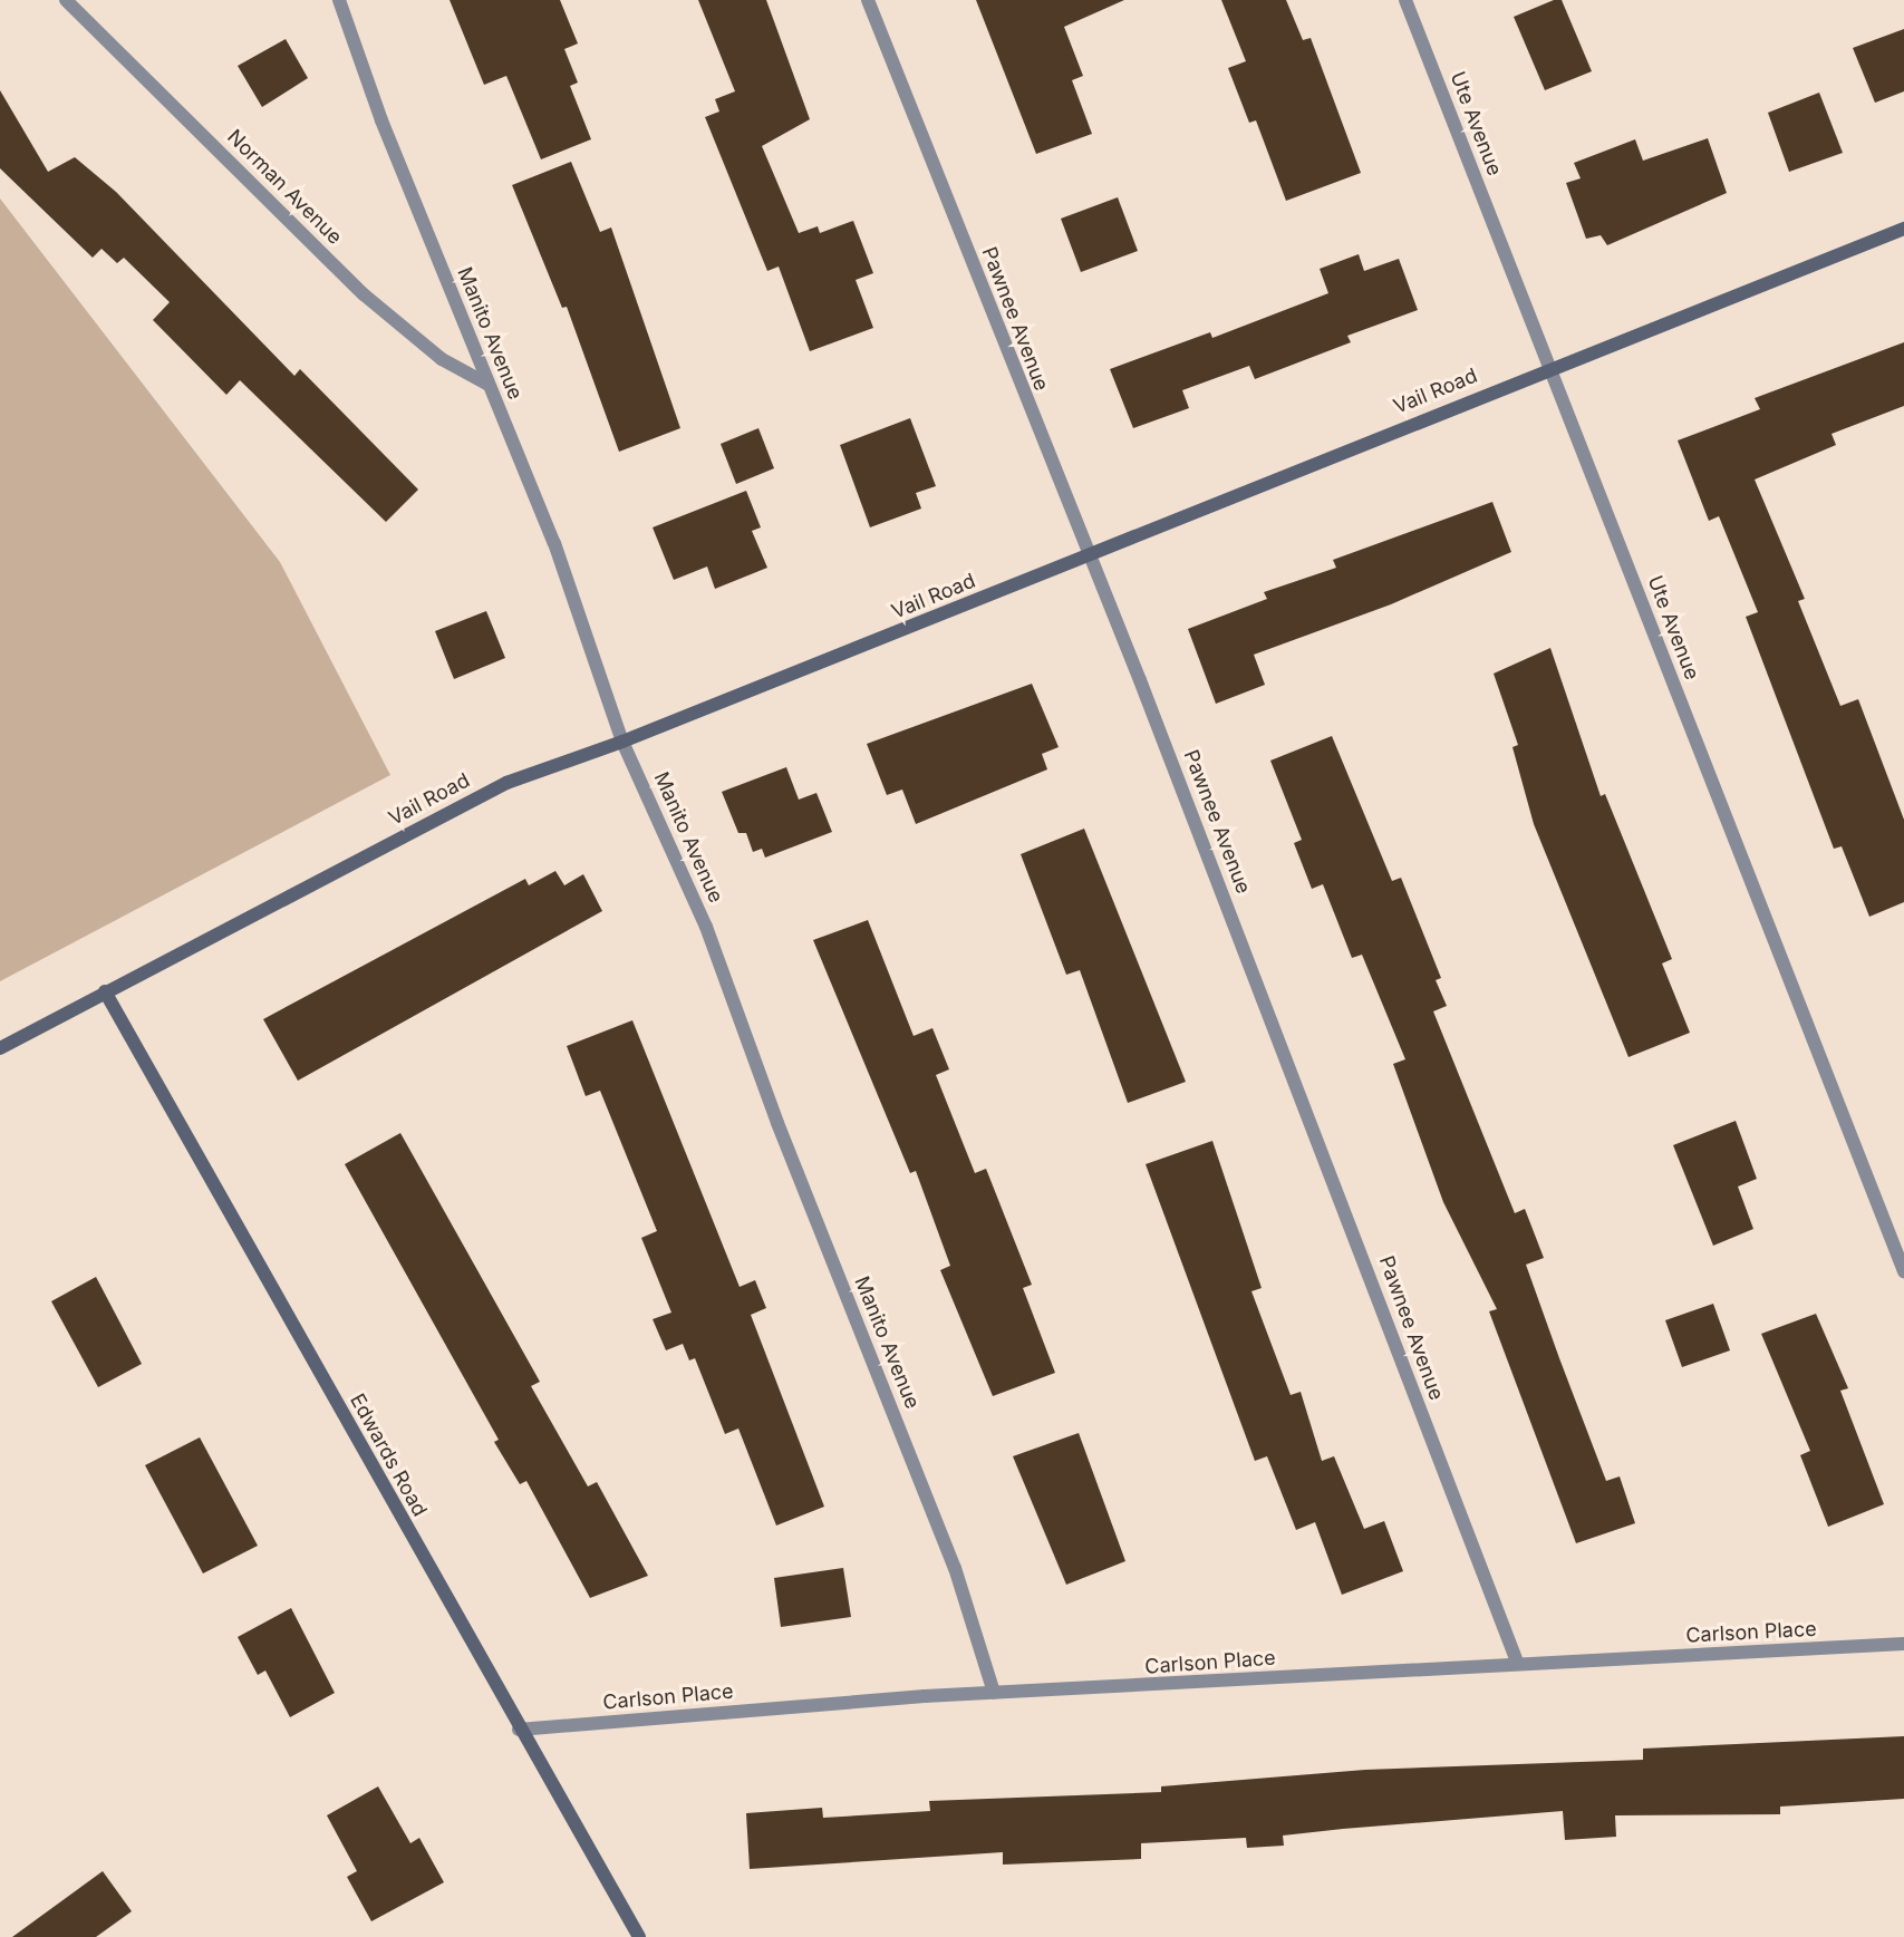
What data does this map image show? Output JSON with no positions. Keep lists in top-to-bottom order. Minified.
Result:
{"streets":{"street":["Ute Avenue","Norman Avenue","Pawnee Avenue","Manito Avenue","Vail Road","Edwards Road","Carlson Place"]},"crossings":[["Ute Avenue","Vail Road"],["Norman Avenue","Manito Avenue"],["Pawnee Avenue","Vail Road"],["Pawnee Avenue","Carlson Place"],["Manito Avenue","Vail Road"],["Manito Avenue","Carlson Place"],["Vail Road","Edwards Road"],["Edwards Road","Carlson Place"]]}
